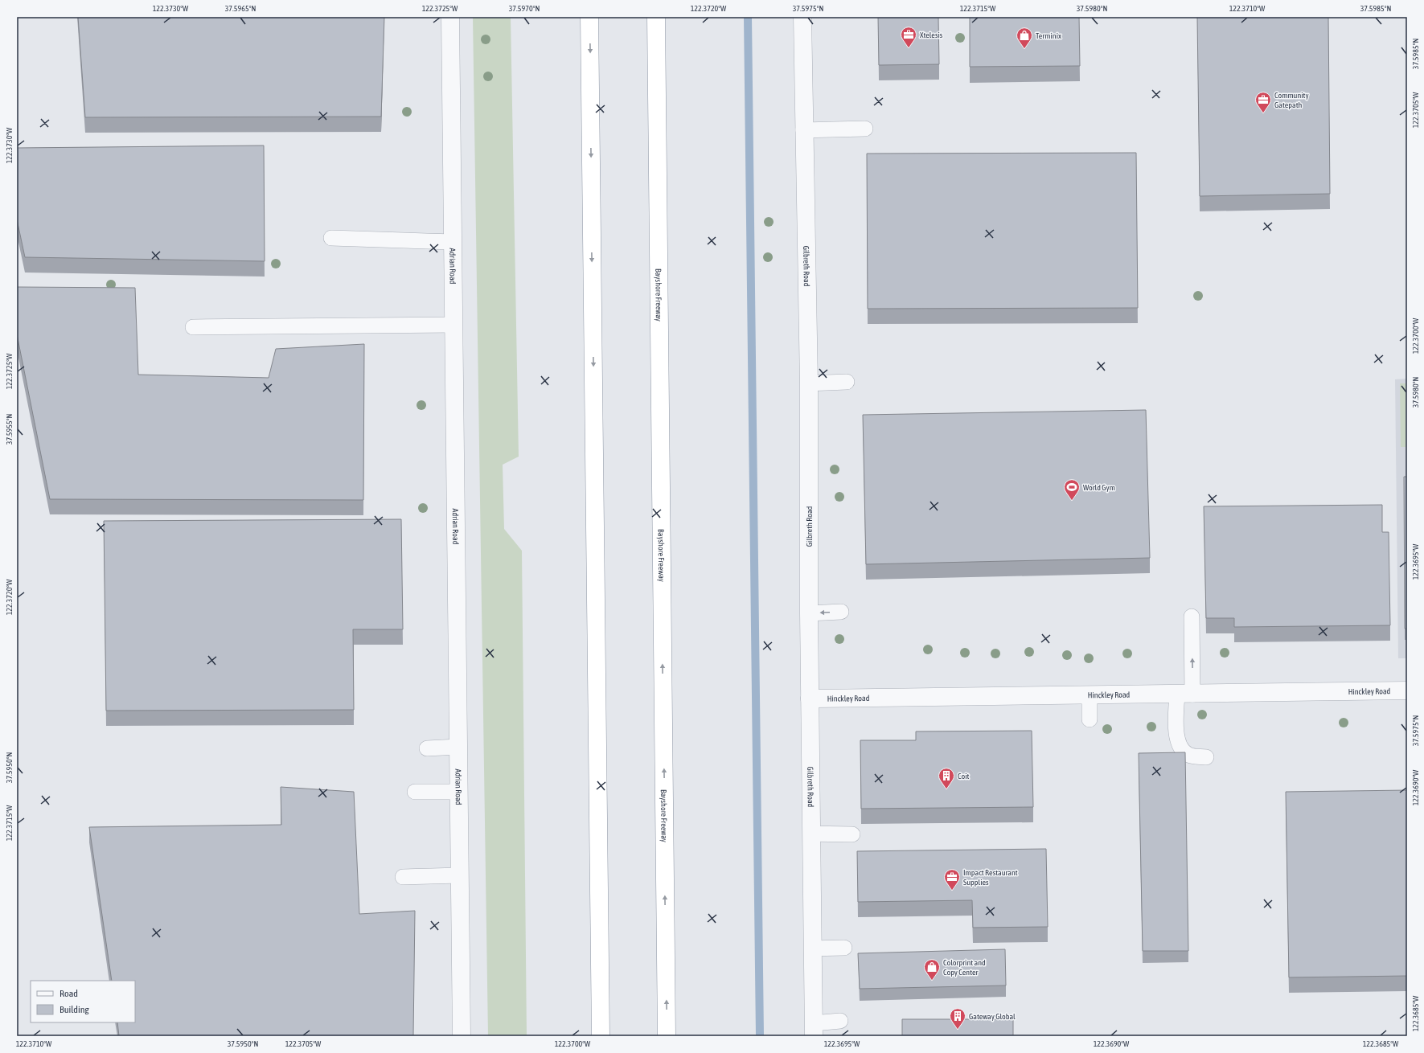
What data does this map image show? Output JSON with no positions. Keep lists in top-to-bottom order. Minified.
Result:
{"streets":{"highway":["Bayshore Freeway"],"street":["Adrian Road","Gilbreth Road","Hinckley Road"]},"crossings":[["Gilbreth Road","Hinckley Road"]],"places":{"office":["Xtelesis","Community Gatepath","Impact Restaurant Supplies"],"shop":["Terminix","Colorprint and Copy Center"],"sports":["World Gym"],"building":["Coit","Gateway Global"]},"legend":["Road","Building"],"coordinates":["122.3730°W","37.5965°N","122.3725°W","37.5970°N","122.3720°W","37.5975°N","122.3715°W","37.5980°N","122.3710°W","37.5985°N","122.3705°W","122.3700°W","37.5955°N","122.3695°W","37.5950°N","122.3690°W","122.3685°W"]}
